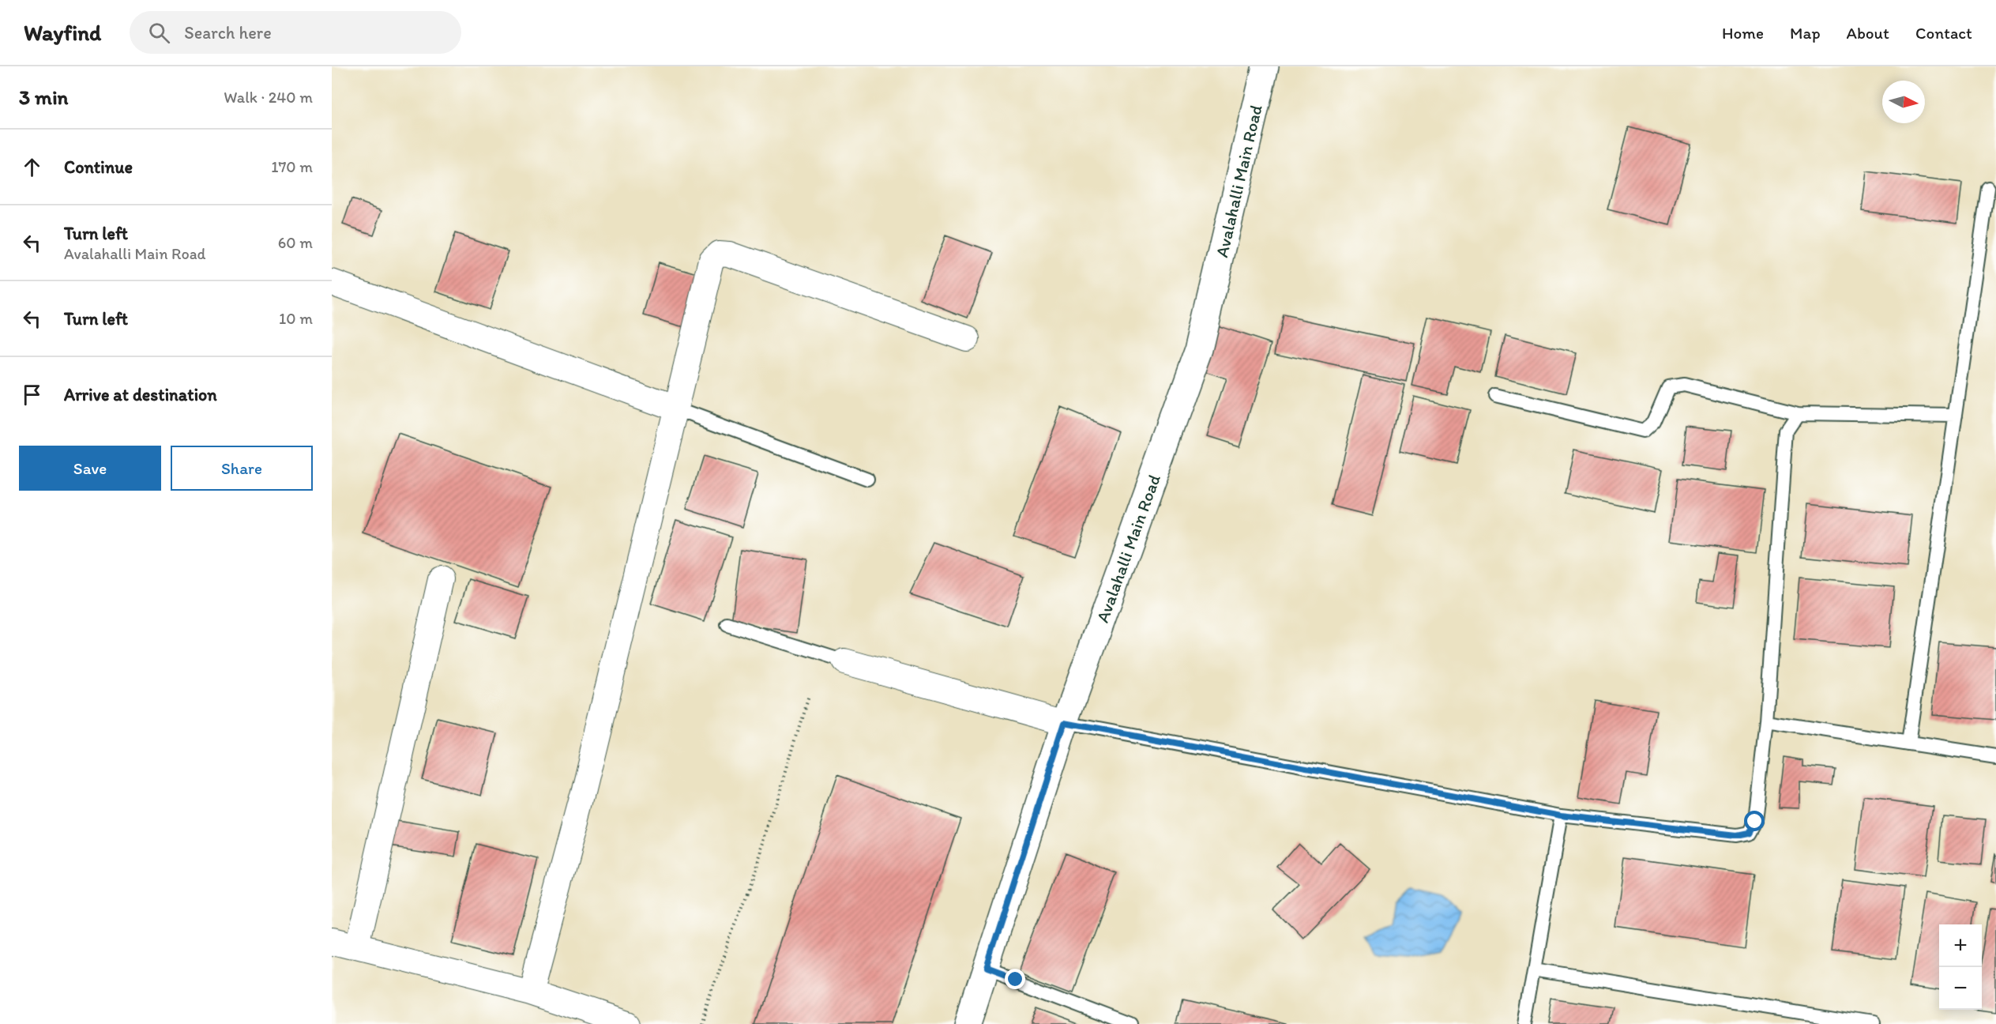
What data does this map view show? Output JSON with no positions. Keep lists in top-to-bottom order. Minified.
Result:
{"streets":{"main road":["Avalahalli Main Road"]},"north":"right","page":{"header":"Wayfind","search":"Search here","nav":["Home","Map","About","Contact"],"heading":["3 min","Walk · 240 m"],"list":[["Continue","170 m"],["Turn left","Avalahalli Main Road","60 m"],["Turn left","10 m"],"Arrive at destination"],"buttons":["Save","Share"],"map_buttons":["+","−"]}}
